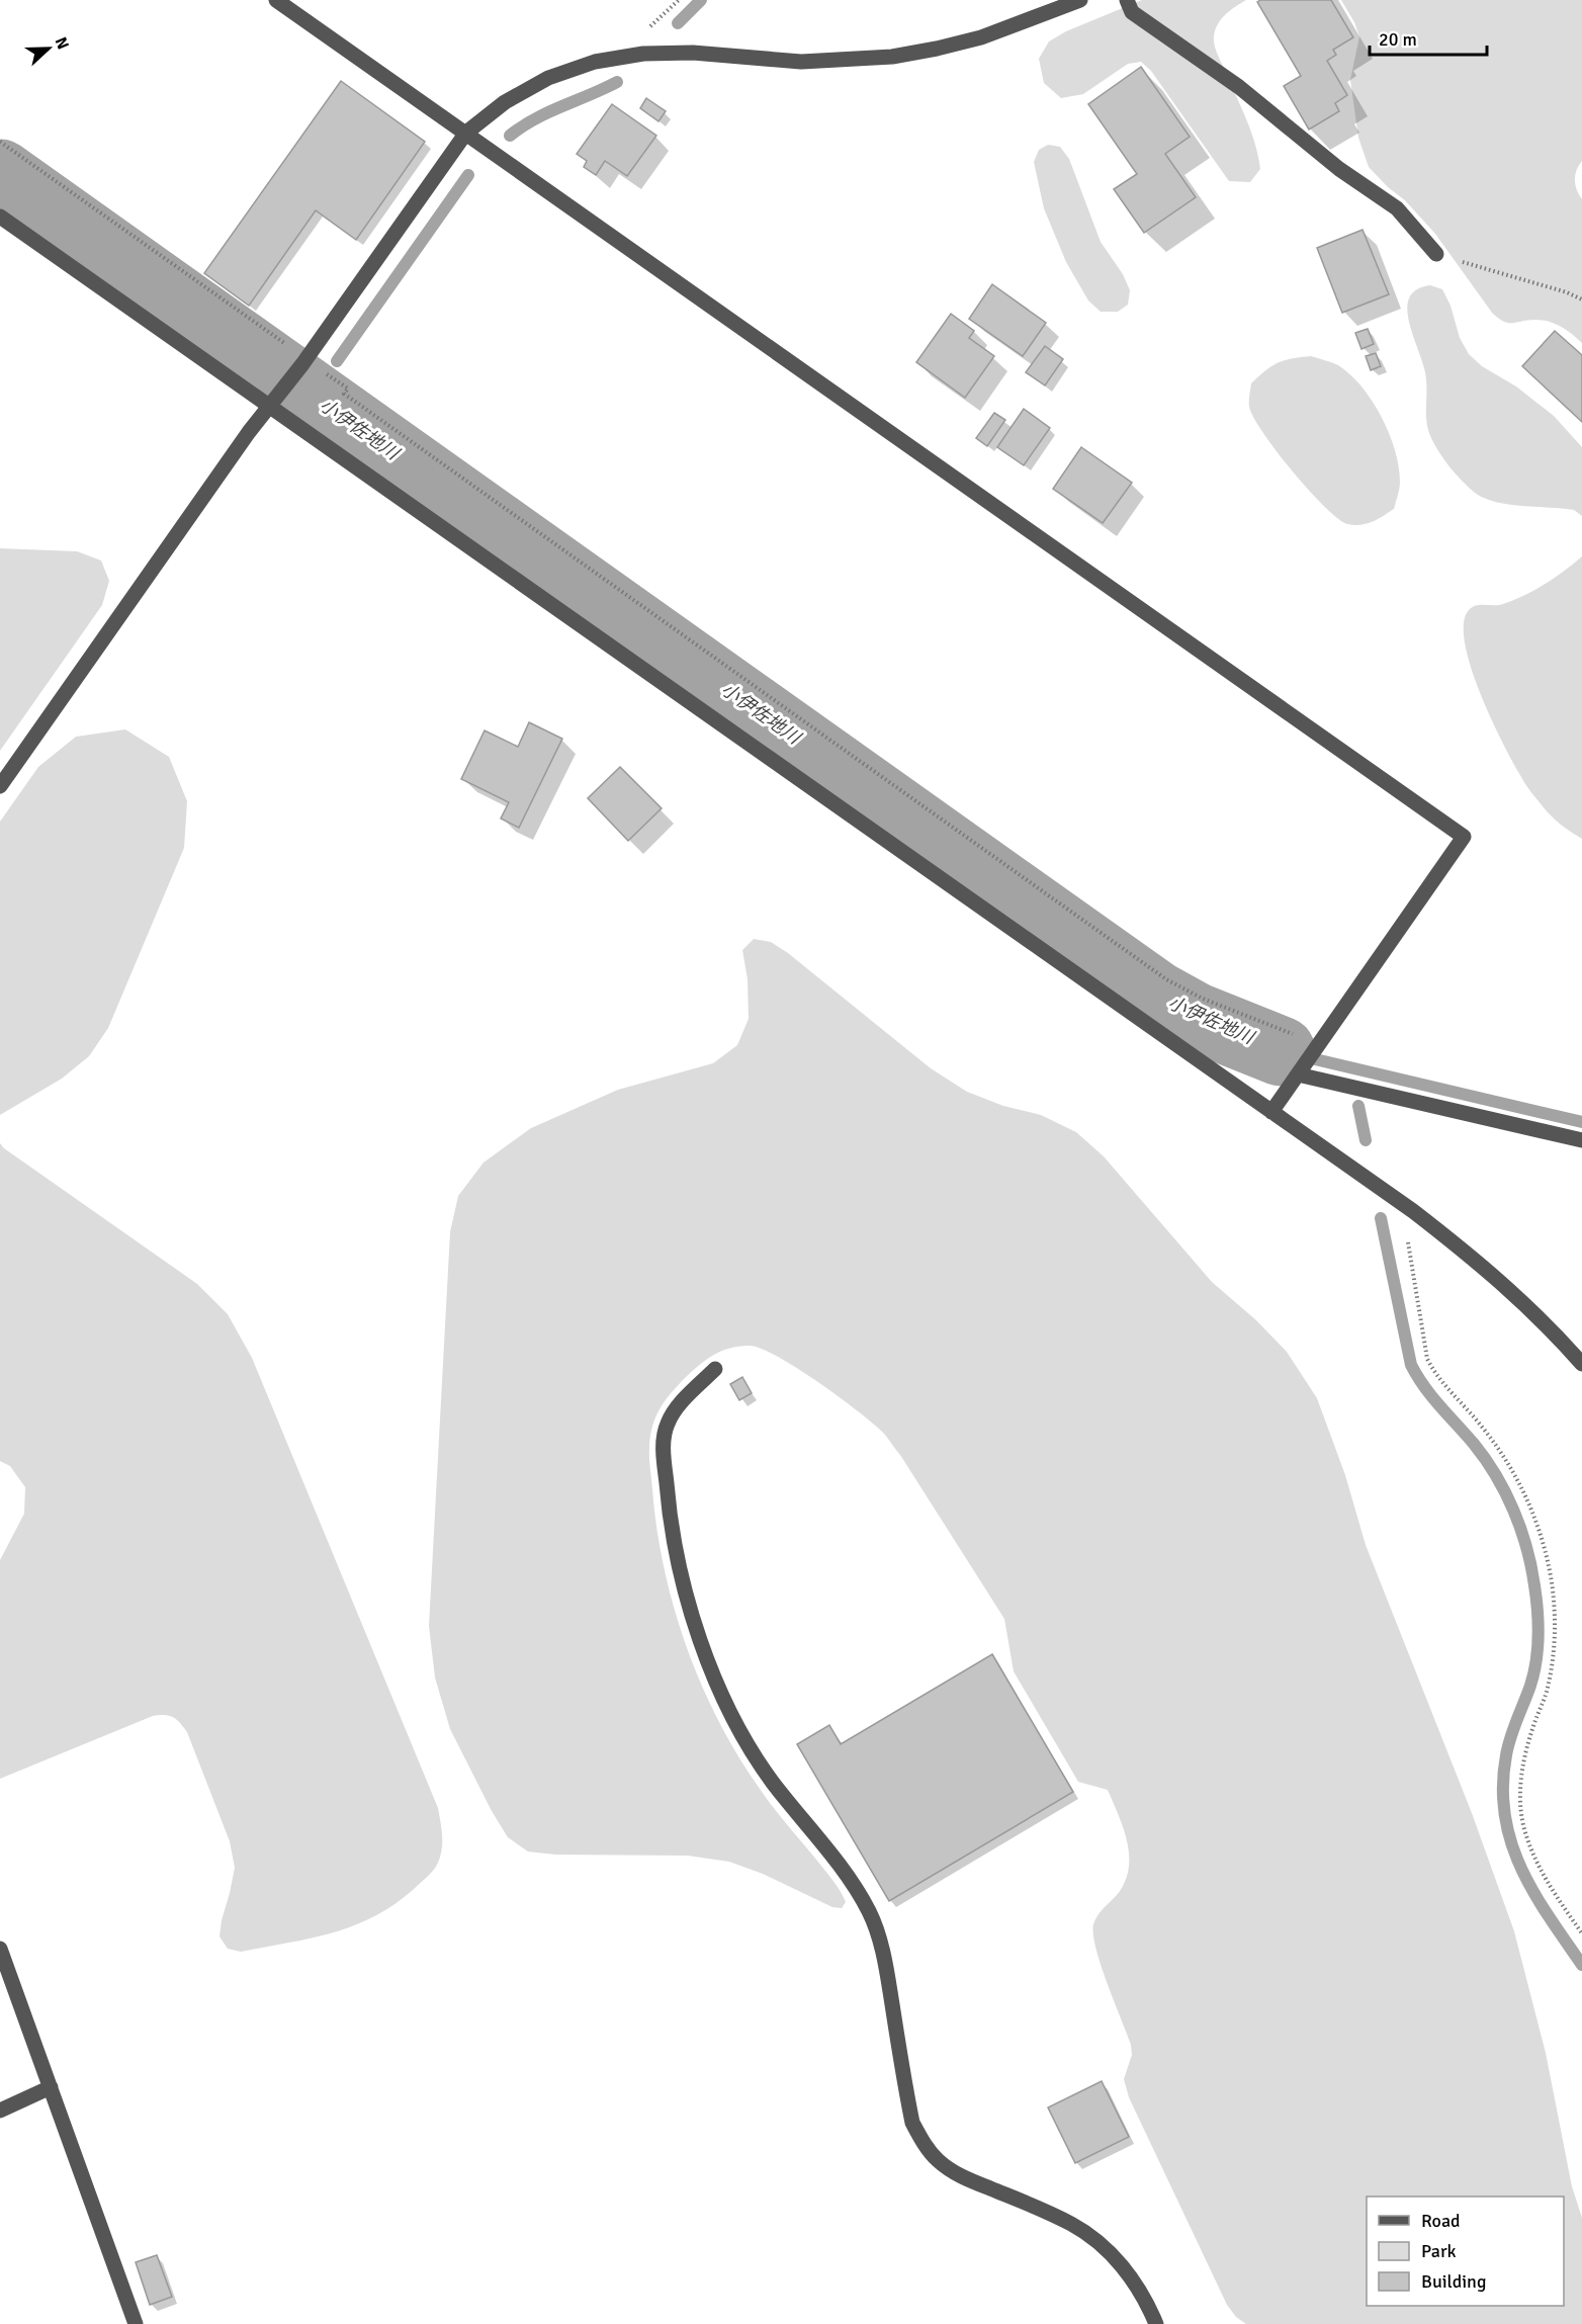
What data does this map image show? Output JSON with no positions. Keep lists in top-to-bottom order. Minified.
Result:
{"water":["小伊佐地川"],"legend":["Road","Park","Building"],"scale_bar":"20 m","north":"right"}
